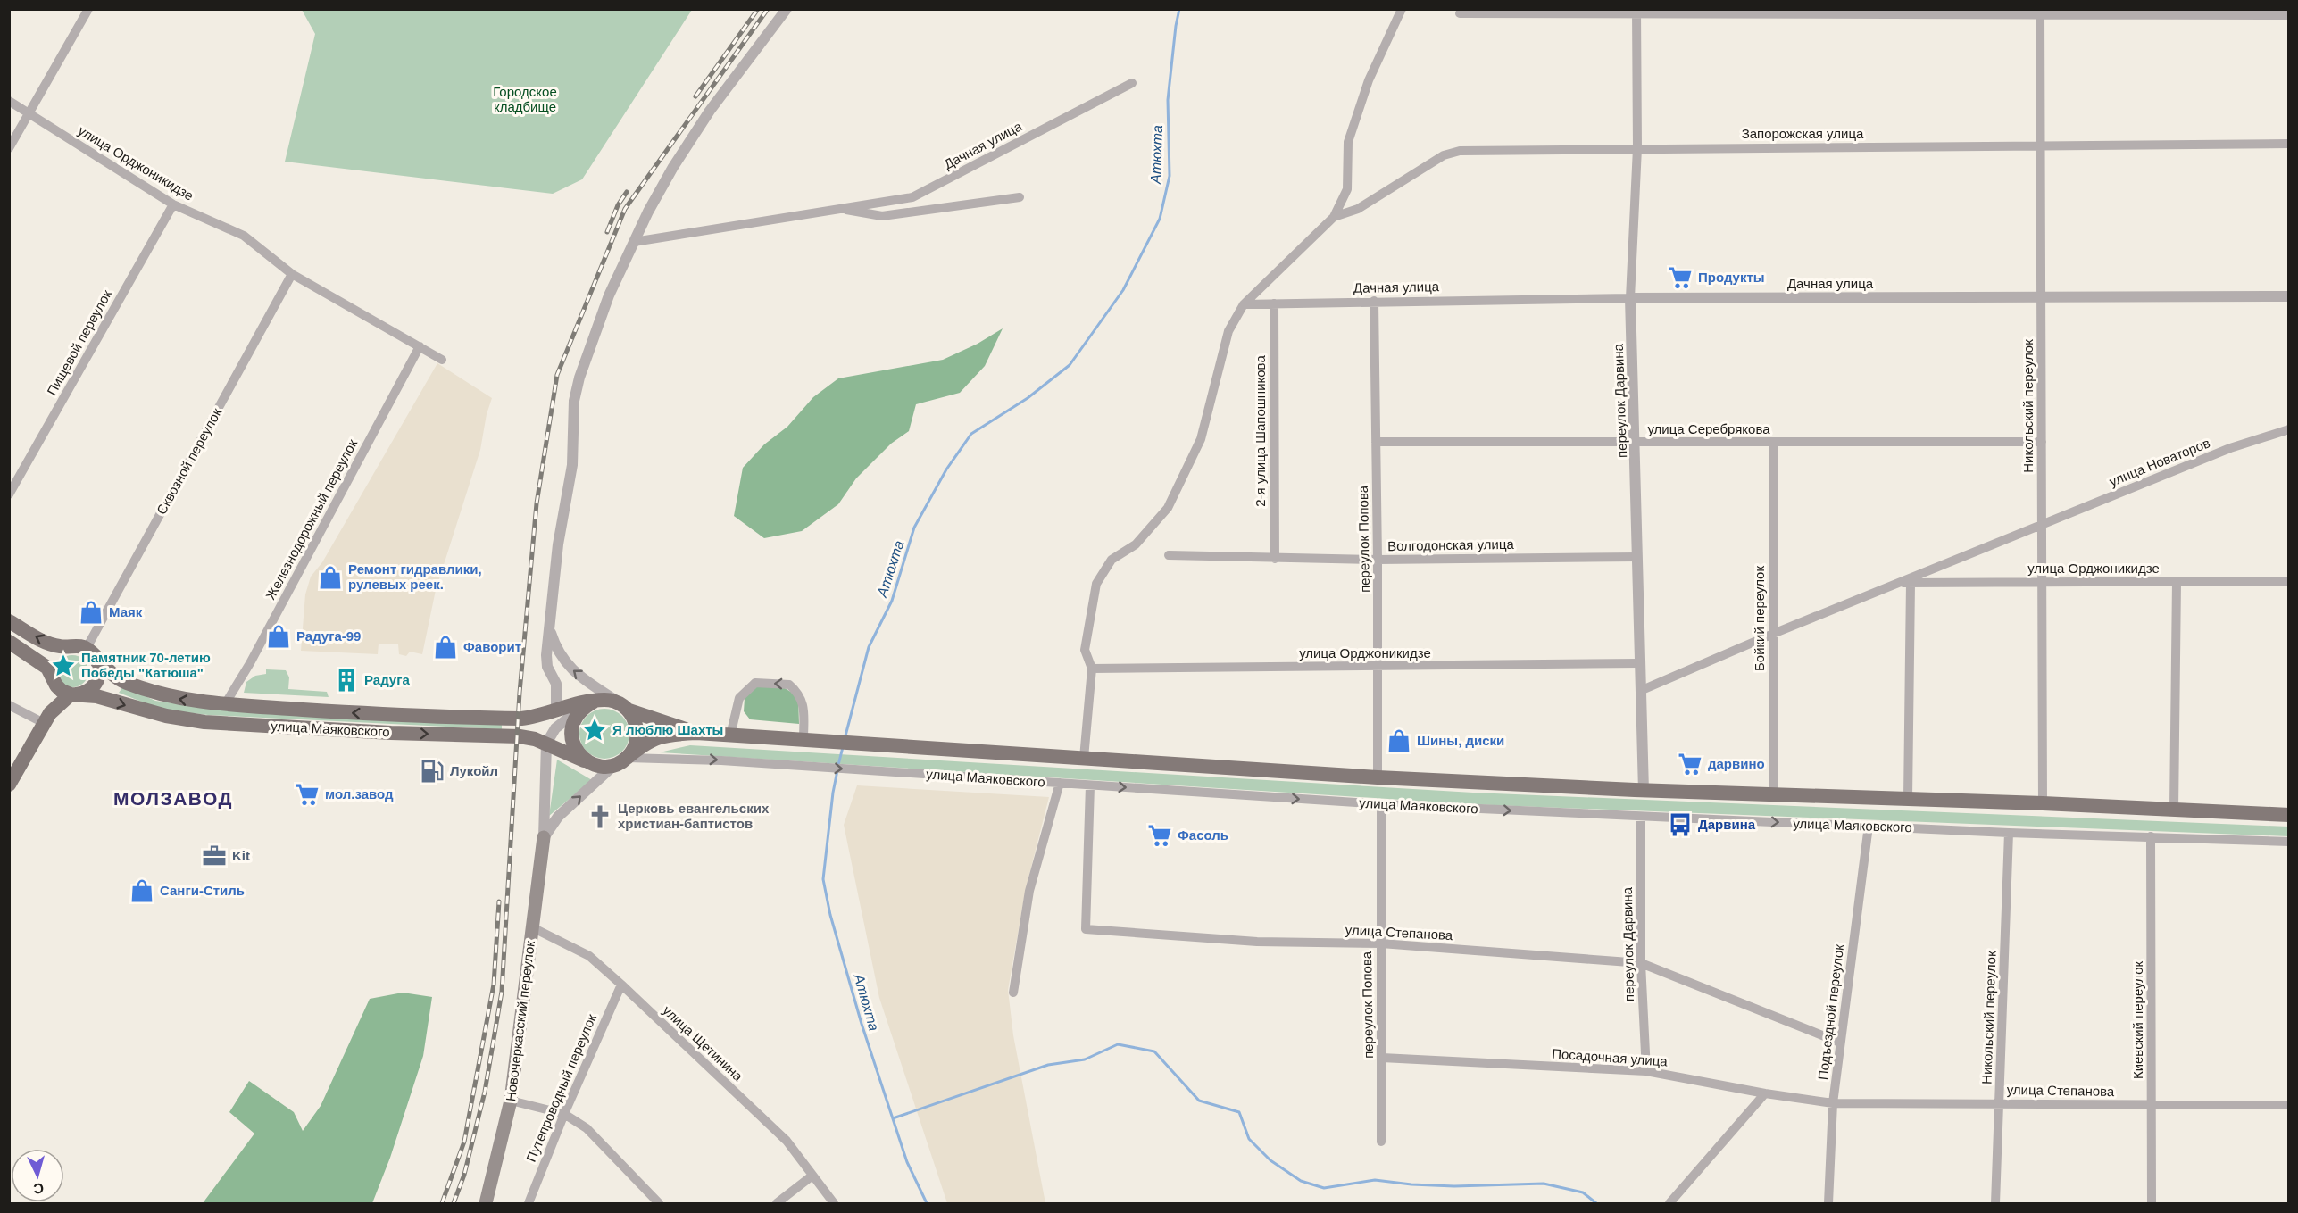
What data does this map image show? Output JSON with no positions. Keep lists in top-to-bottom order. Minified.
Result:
{"streets":{"main road":["улица Маяковского","Новочеркасский переулок"],"street":["Запорожская улица","Дачная улица","улица Орджоникидзе","Пищевой переулок","переулок Дарвина","Никольский переулок","улица Серебрякова","2-я улица Шапошникова","Сквозной переулок","улица Новаторов","Железнодорожный переулок","переулок Попова","Волгодонская улица","Бойкий переулок","улица Степанова","Подъездной переулок","Киевский переулок","улица Щетинина","Посадочная улица","Путепроводный переулок"]},"crossings":[["Запорожская улица","переулок Дарвина"],["Запорожская улица","Никольский переулок"],["Дачная улица","переулок Дарвина"],["Дачная улица","Никольский переулок"],["Дачная улица","2-я улица Шапошникова"],["Дачная улица","переулок Попова"],["улица Орджоникидзе","Пищевой переулок"],["улица Орджоникидзе","переулок Дарвина"],["улица Орджоникидзе","Никольский переулок"],["улица Орджоникидзе","Сквозной переулок"],["улица Орджоникидзе","улица Новаторов"],["улица Орджоникидзе","Железнодорожный переулок"],["улица Орджоникидзе","переулок Попова"],["улица Орджоникидзе","Бойкий переулок"],["переулок Дарвина","улица Серебрякова"],["переулок Дарвина","Волгодонская улица"],["переулок Дарвина","улица Маяковского"],["переулок Дарвина","улица Степанова"],["переулок Дарвина","Посадочная улица"],["Никольский переулок","улица Серебрякова"],["Никольский переулок","улица Новаторов"],["Никольский переулок","улица Маяковского"],["Никольский переулок","улица Степанова"],["улица Серебрякова","переулок Попова"],["улица Серебрякова","Бойкий переулок"],["2-я улица Шапошникова","Волгодонская улица"],["Сквозной переулок","улица Маяковского"],["Железнодорожный переулок","улица Маяковского"],["переулок Попова","Волгодонская улица"],["переулок Попова","улица Маяковского"],["переулок Попова","улица Степанова"],["переулок Попова","Посадочная улица"],["Бойкий переулок","улица Маяковского"],["улица Маяковского","улица Степанова"],["улица Маяковского","Подъездной переулок"],["улица Маяковского","Киевский переулок"],["улица Степанова","Подъездной переулок"],["улица Степанова","Киевский переулок"],["улица Степанова","Посадочная улица"],["Подъездной переулок","Посадочная улица"],["Новочеркасский переулок","улица Щетинина"],["улица Щетинина","Путепроводный переулок"]],"districts":["МОЛЗАВОД"],"water":["Атюхта"],"parks":["Городское кладбище"],"places":{"supermarket":["Продукты","дарвино","мол.завод","Фасоль"],"shop":["Ремонт гидравлики, рулевых реек.","Маяк","Радуга-99","Фаворит","Шины, диски","Санги-Стиль"],"place":["Памятник 70-летию Победы \"Катюша\"","Я люблю Шахты"],"building":["Радуга"],"fuel station":["Лукойл"],"church":["Церковь евангельских христиан-баптистов"],"bus stop":["Дарвина"],"office":["Kit"]},"north":"bottom"}
